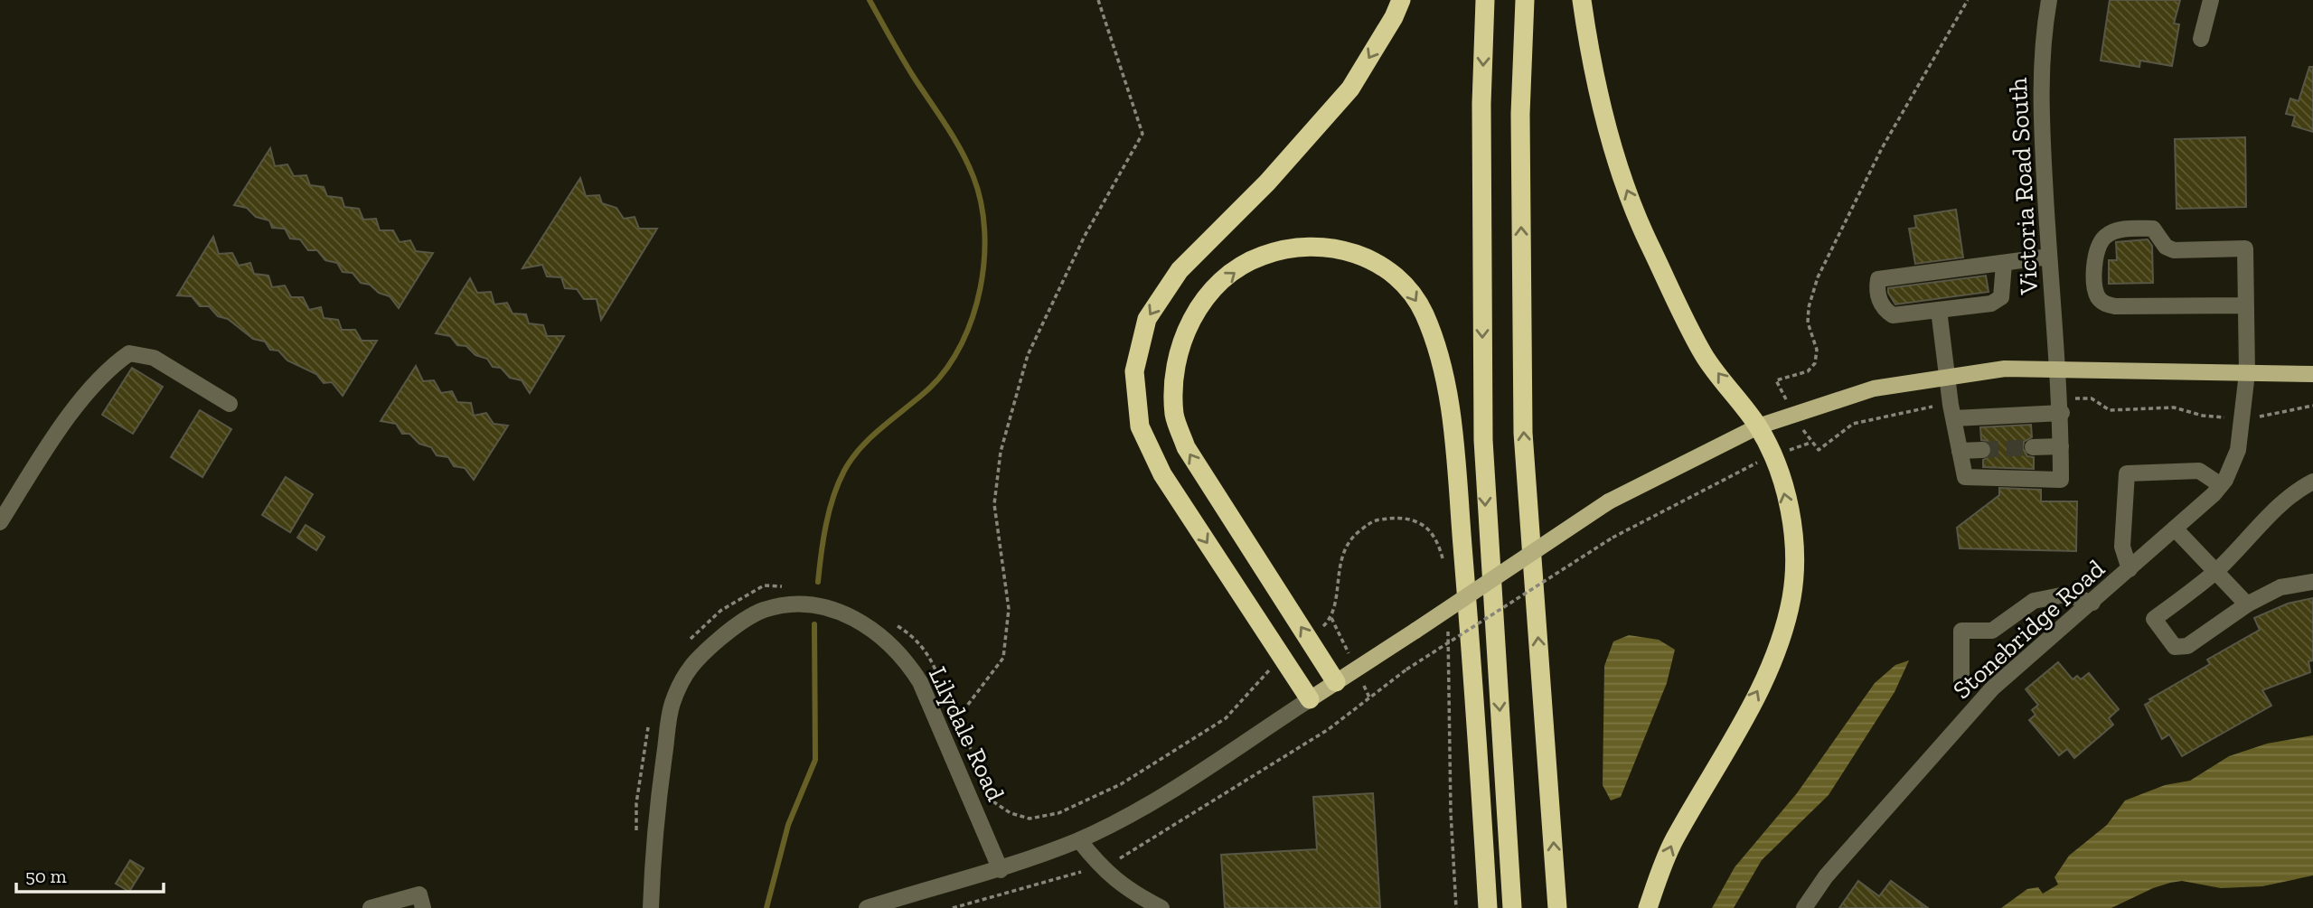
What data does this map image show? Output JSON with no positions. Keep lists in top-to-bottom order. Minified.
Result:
{"streets":{"street":["Victoria Road South","Stonebridge Road","Lilydale Road"]},"scale_bar":"50 m"}
